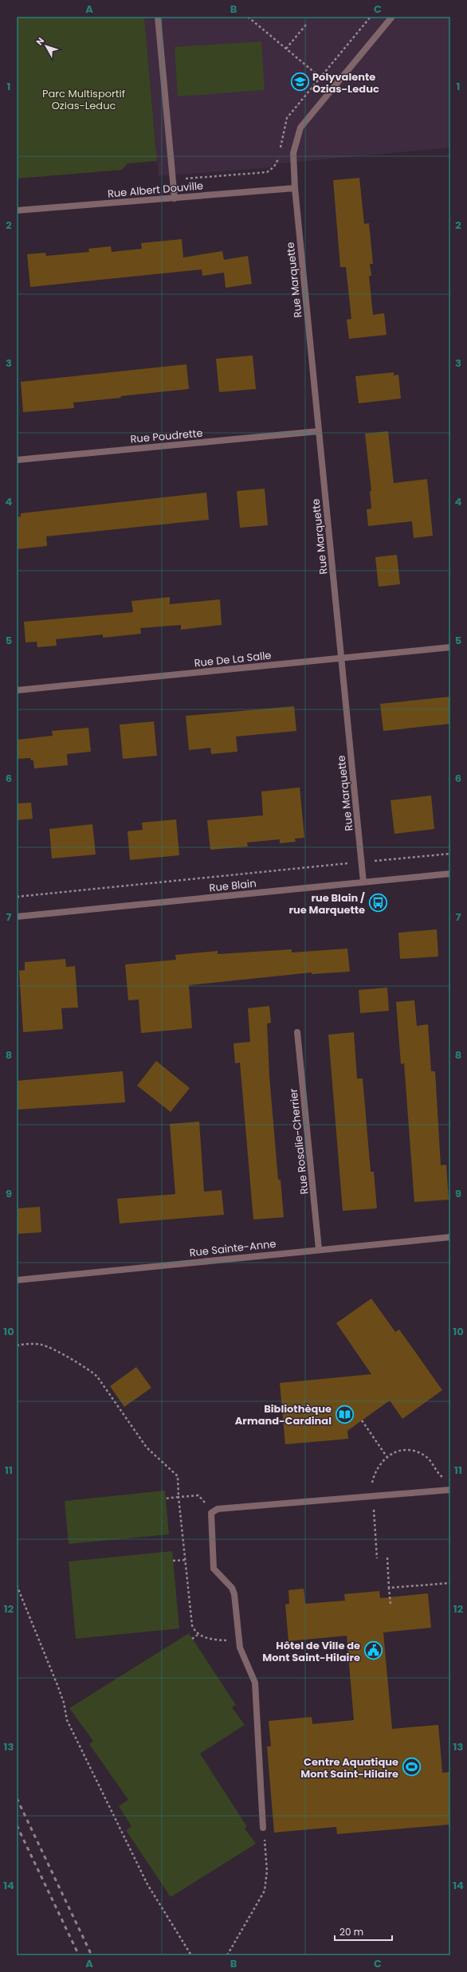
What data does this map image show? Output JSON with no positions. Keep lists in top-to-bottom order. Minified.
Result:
{"streets":{"street":["Rue Albert Douville","Rue Marquette","Rue Poudrette","Rue De La Salle","Rue Blain","Rue Rosalie-Cherrier","Rue Sainte-Anne"]},"crossings":[["Rue Albert Douville","Rue Marquette"],["Rue Marquette","Rue Poudrette"],["Rue Marquette","Rue De La Salle"],["Rue Marquette","Rue Blain"],["Rue Rosalie-Cherrier","Rue Sainte-Anne"]],"parks":["Parc Multisportif Ozias-Leduc"],"places":{"school or university":["Polyvalente Ozias-Leduc"],"bus stop":["rue Blain / rue Marquette"],"library":["Bibliothèque Armand-Cardinal"],"public building":["Hôtel de Ville de Mont Saint-Hilaire"],"sports":["Centre Aquatique Mont Saint-Hilaire"]},"scale_bar":"20 m","north":"top left","grid":{"columns":["A","B","C"],"rows":["1","2","3","4","5","6","7","8","9","10","11","12","13","14"]}}
